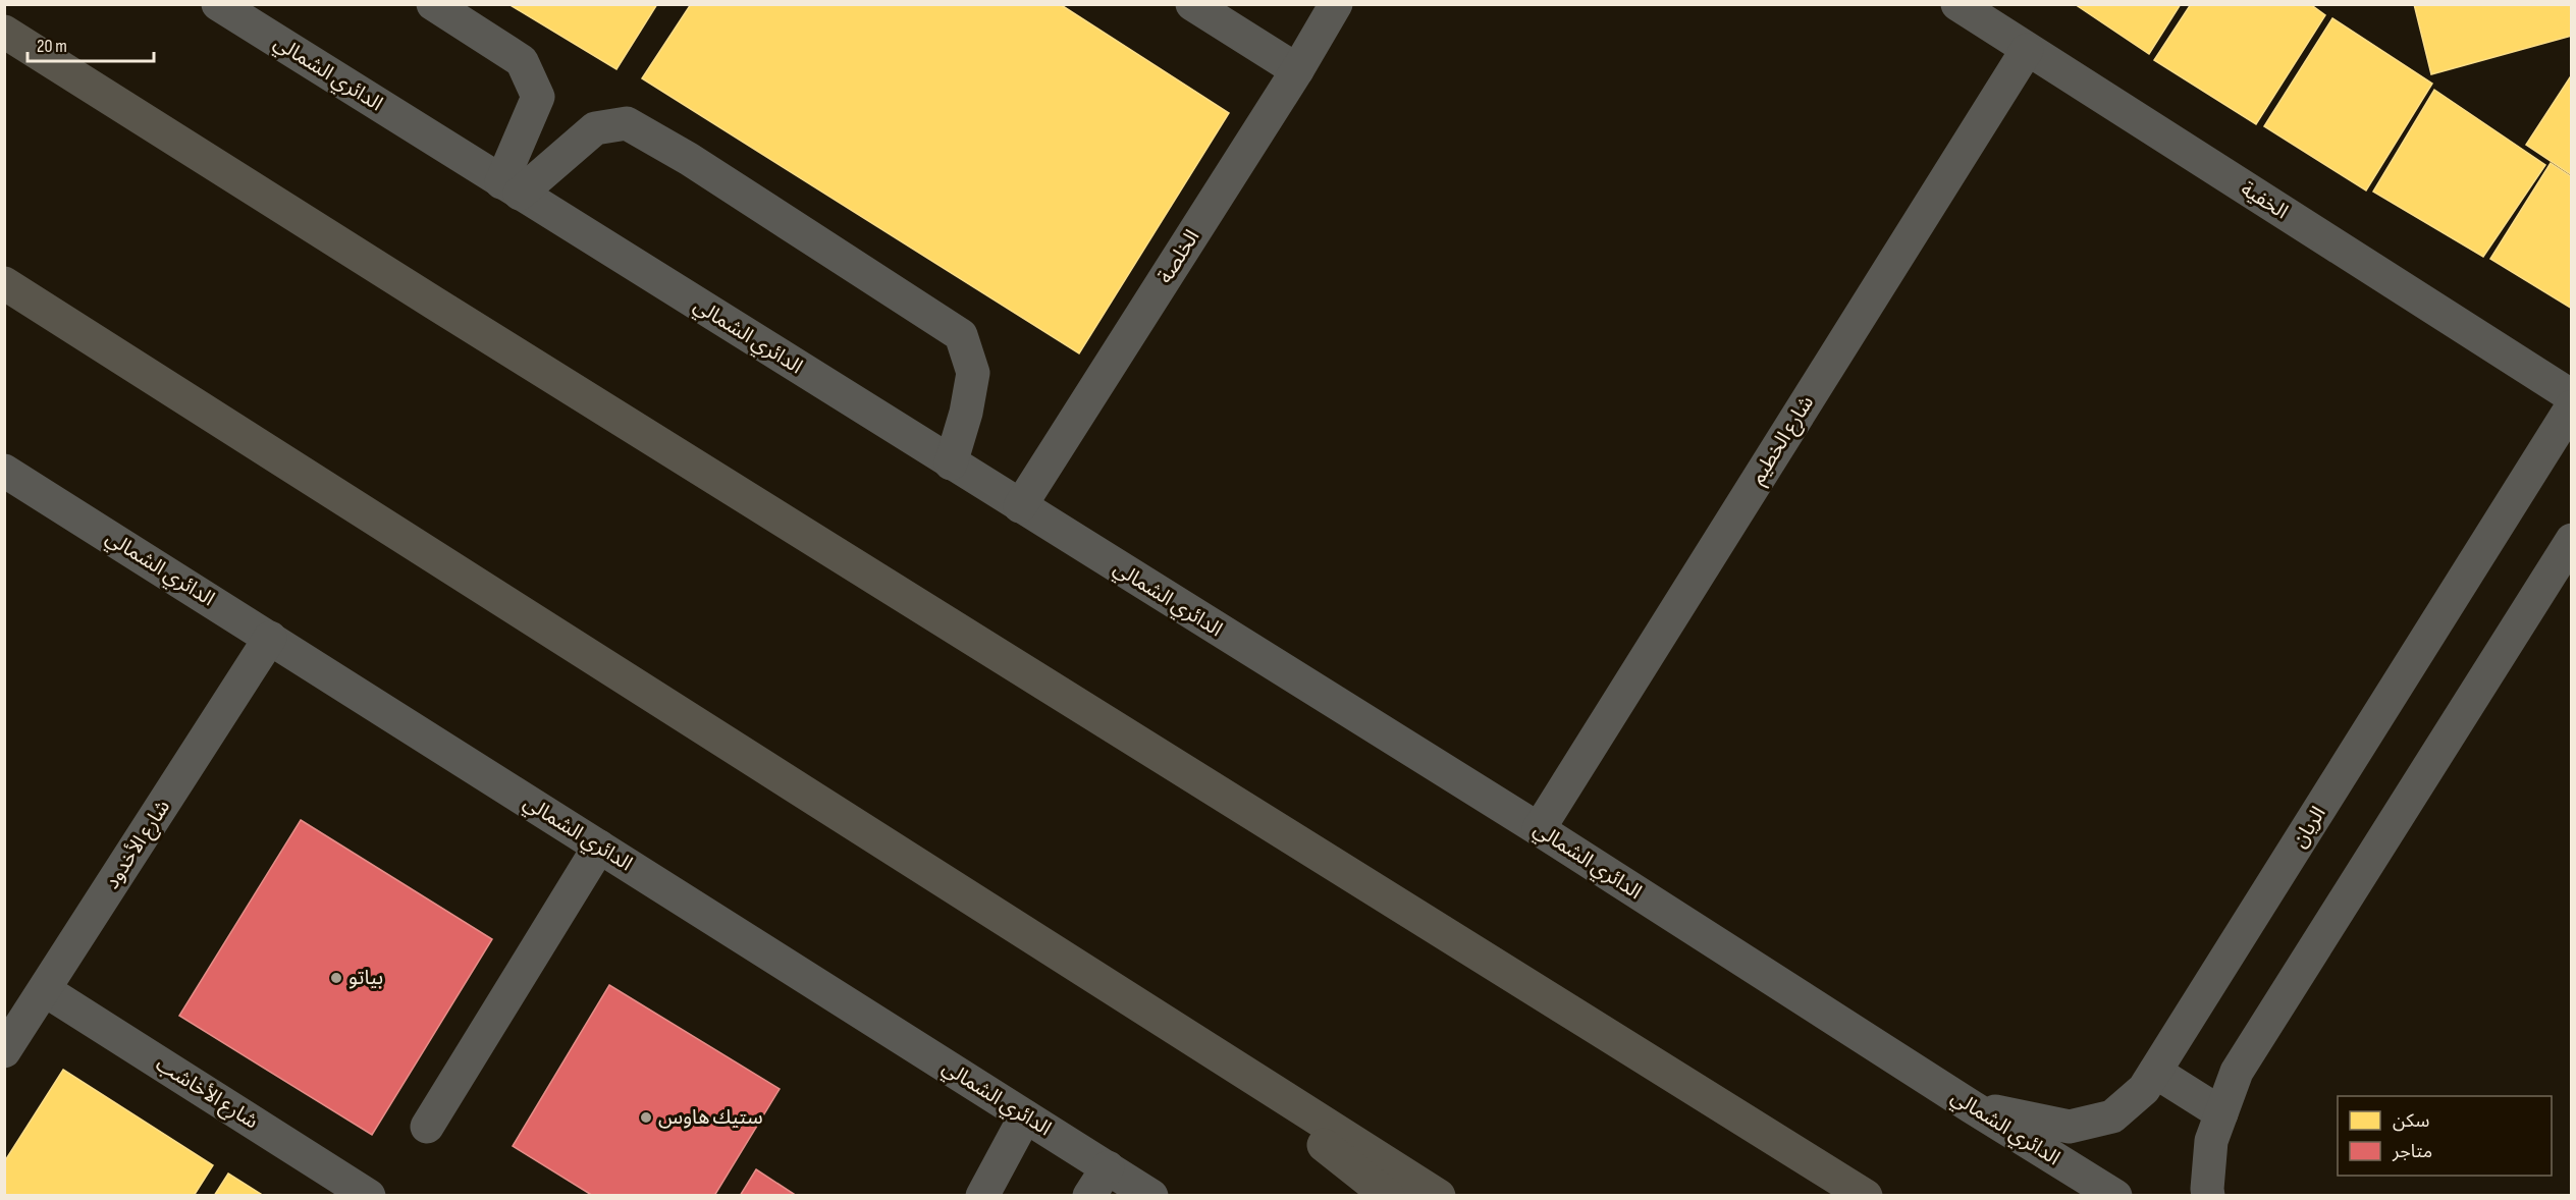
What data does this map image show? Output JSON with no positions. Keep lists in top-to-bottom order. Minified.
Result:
{"streets":{"street":["الدائري الشمالي","الخفية","الخلصة","شارع الخطيم","الريان","شارع الأخدود","شارع الأخاشب"]},"crossings":[["الدائري الشمالي","الخلصة"],["الدائري الشمالي","شارع الخطيم"],["الدائري الشمالي","الريان"],["الدائري الشمالي","شارع الأخدود"],["الخفية","شارع الخطيم"],["شارع الأخدود","شارع الأخاشب"]],"places":["بياتو","ستيك هاوس"],"legend":["سكن","متاجر"],"scale_bar":"20 m"}
